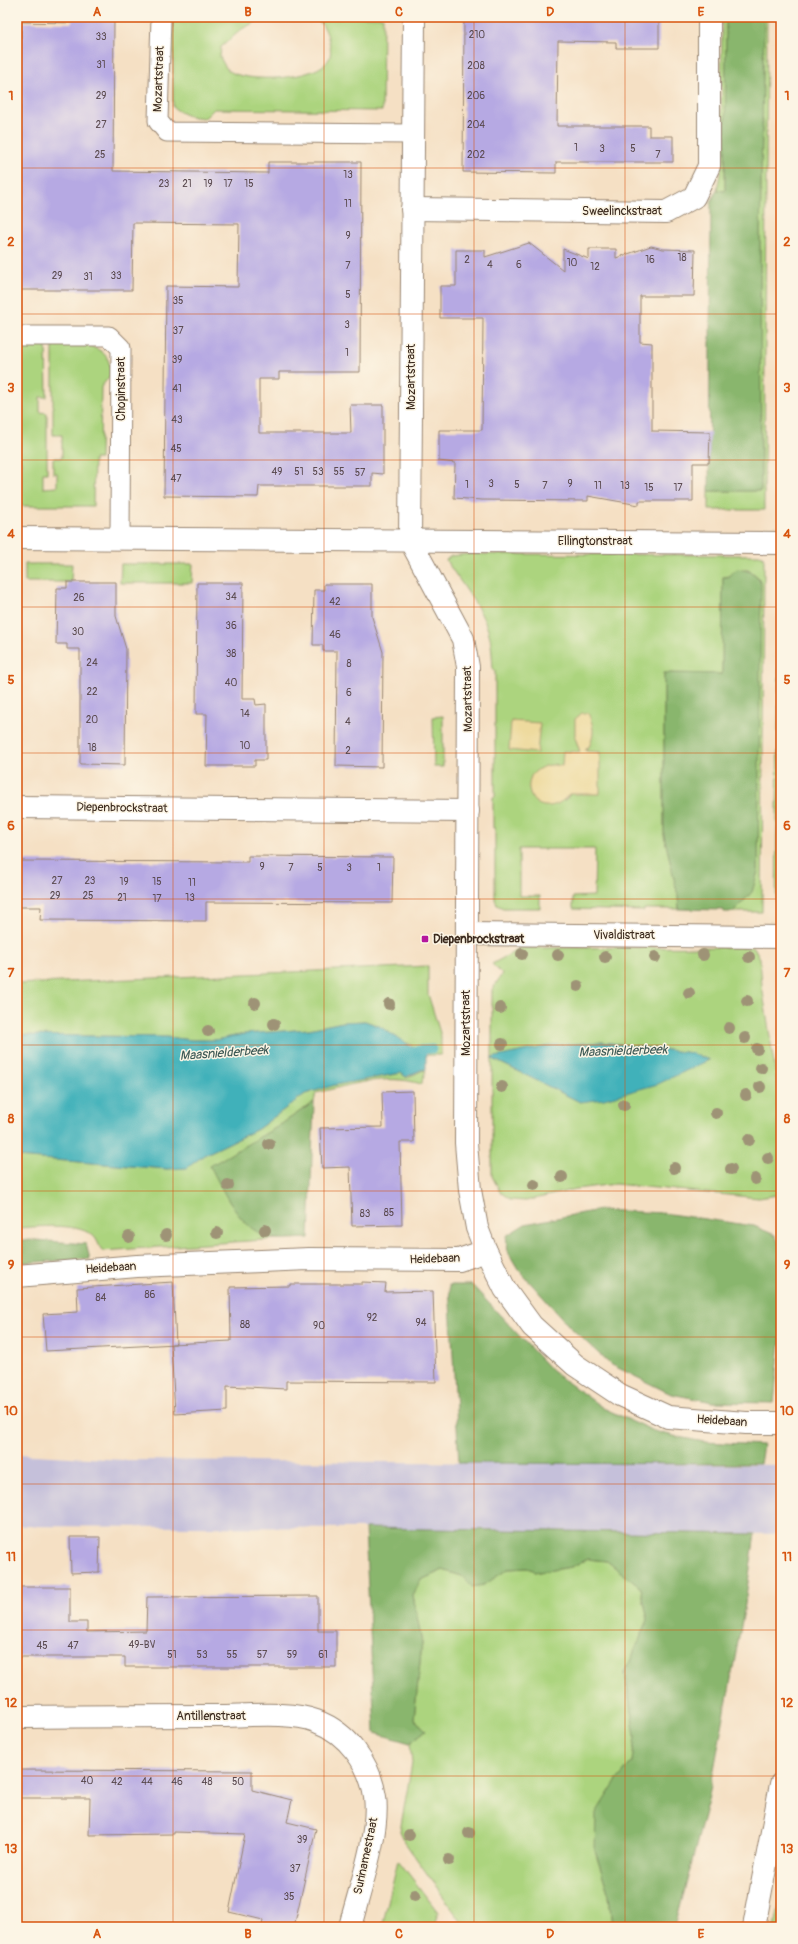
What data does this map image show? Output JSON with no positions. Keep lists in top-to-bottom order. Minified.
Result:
{"streets":{"street":["Mozartstraat","Sweelinckstraat","Ellingtonstraat","Diepenbrockstraat","Vivaldistraat","Heidebaan","Antillenstraat","Surinamestraat"],"lane":["Chopinstraat"]},"crossings":[["Mozartstraat","Sweelinckstraat"],["Mozartstraat","Ellingtonstraat"],["Mozartstraat","Diepenbrockstraat"],["Mozartstraat","Vivaldistraat"],["Mozartstraat","Heidebaan"],["Antillenstraat","Surinamestraat"]],"water":["Maasnielderbeek"],"places":{"transit":["Diepenbrockstraat"]},"house_numbers":["210","33","31","208","29","206","27","204","1","3","5","25","202","7","13","23","21","19","17","15","11","9","18","2","16","10","4","6","7","12","29","33","31","5","35","3","37","1","39","41","43","45","49","51","53","55","57","47","3","9","1","5","7","11","13","15","17","34","26","42","36","30","46","38","24","8","40","22","6","14","20","4","10","18","2","9","7","5","3","1","27","23","19","15","11","29","25","21","13","17","85","83","86","84","92","94","88","90","49-BV","45","47","51","53","55","57","59","61","40","42","44","46","48","50","39","37","35"],"grid":{"columns":["A","B","C","D","E"],"rows":["1","2","3","4","5","6","7","8","9","10","11","12","13"]}}
